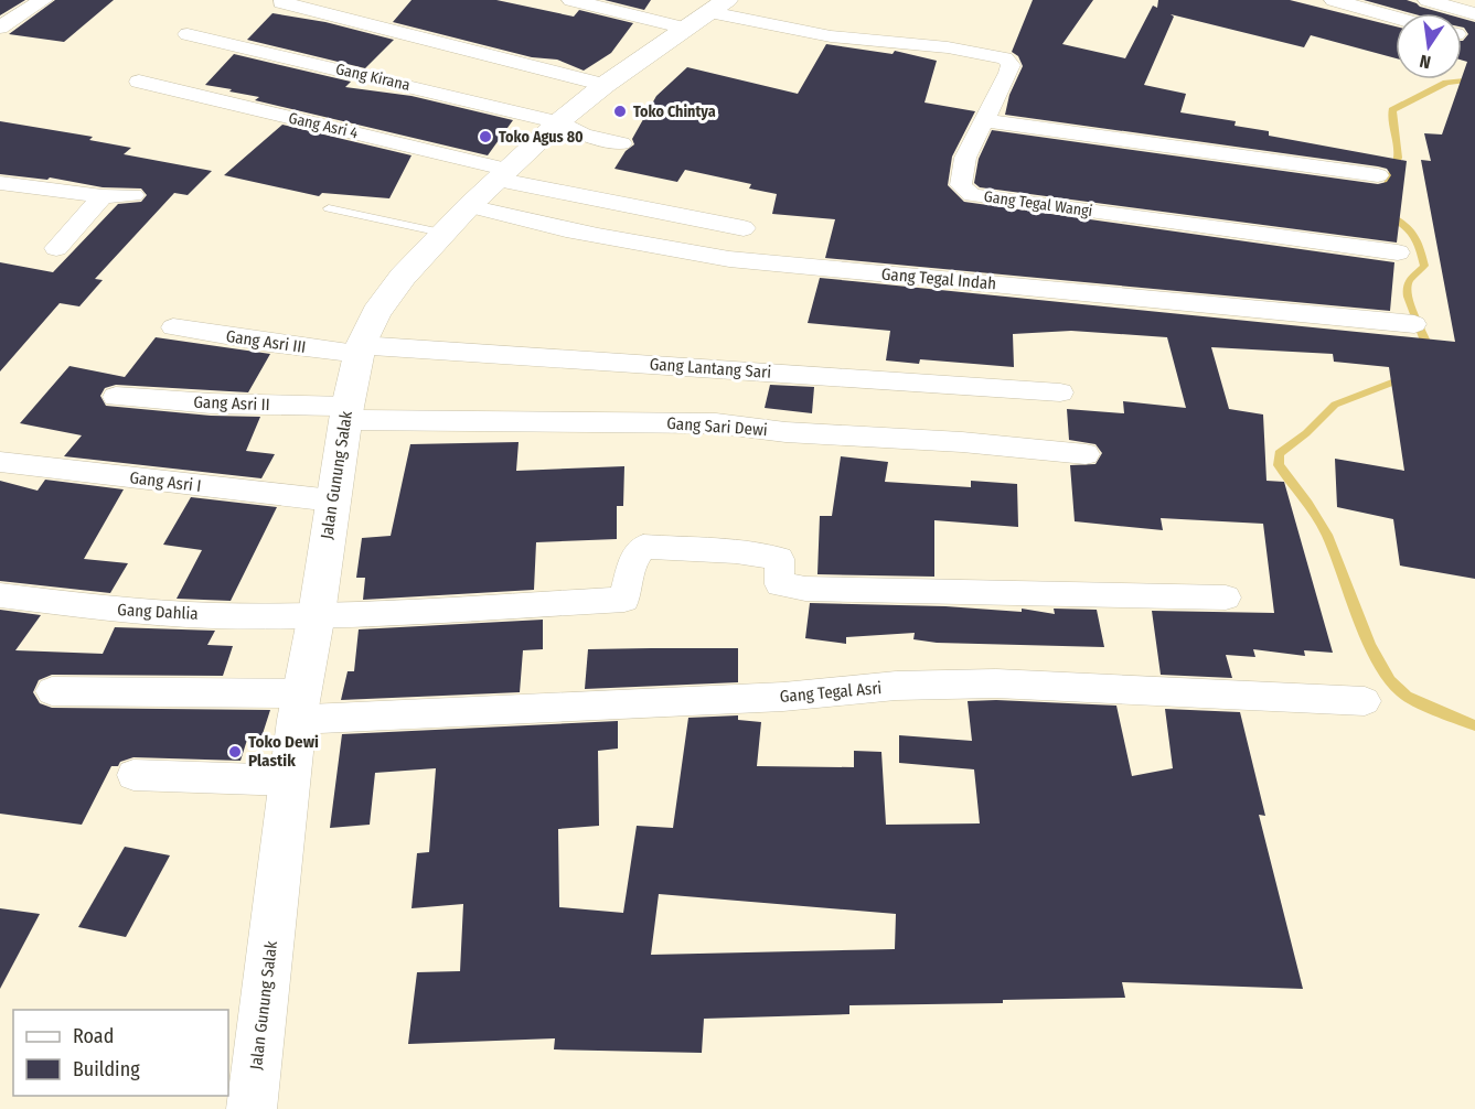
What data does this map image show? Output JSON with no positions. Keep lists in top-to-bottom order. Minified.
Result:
{"streets":{"main road":["Jalan Gunung Salak"],"street":["Gang Kirana","Gang Asri 4","Gang Tegal Wangi","Gang Tegal Indah","Gang Asri III","Gang Lantang Sari","Gang Asri II","Gang Sari Dewi","Gang Asri I","Gang Dahlia","Gang Tegal Asri"]},"crossings":[["Gang Kirana","Jalan Gunung Salak"],["Gang Asri 4","Jalan Gunung Salak"],["Gang Tegal Wangi","Jalan Gunung Salak"],["Gang Tegal Indah","Jalan Gunung Salak"],["Gang Asri III","Gang Lantang Sari"],["Gang Asri III","Jalan Gunung Salak"],["Gang Lantang Sari","Jalan Gunung Salak"],["Gang Asri II","Gang Sari Dewi"],["Gang Asri II","Jalan Gunung Salak"],["Gang Sari Dewi","Jalan Gunung Salak"],["Jalan Gunung Salak","Gang Asri I"],["Jalan Gunung Salak","Gang Dahlia"],["Jalan Gunung Salak","Gang Tegal Asri"]],"places":["Toko Chintya","Toko Agus 80","Toko Dewi Plastik"],"legend":["Road","Building"],"north":"bottom"}
